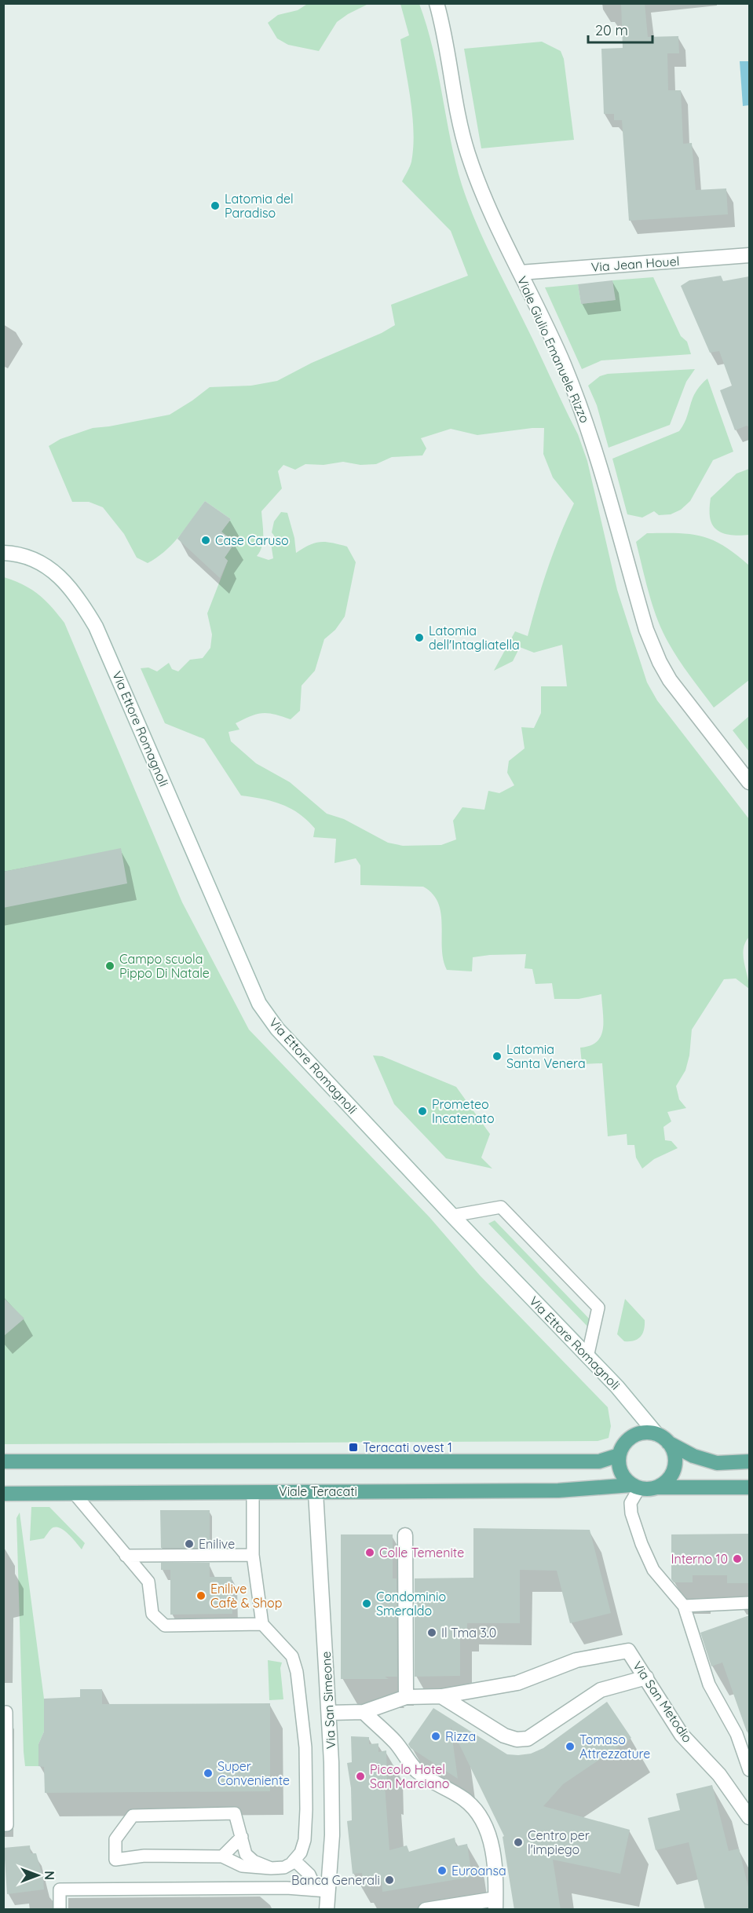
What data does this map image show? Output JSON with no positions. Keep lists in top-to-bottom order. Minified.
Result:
{"streets":{"main road":["Viale Teracati"],"street":["Via Jean Houel","Viale Giulio Emanuele Rizzo","Via Ettore Romagnoli","Via San Simeone","Via San Metodio"]},"crossings":[["Via Jean Houel","Viale Giulio Emanuele Rizzo"],["Via Ettore Romagnoli","Viale Teracati"],["Viale Teracati","Via San Simeone"],["Via San Simeone","Via San Metodio"]],"places":{"other":["Latomia del Paradiso","Case Caruso","Latomia dell'Intagliatella","Campo scuola Pippo Di Natale","Latomia Santa Venera","Prometeo Incatenato","Enilive","Colle Temenite","Interno 10","Enilive Cafè & Shop","Condominio Smeraldo","Il Tma 3.0","Rizza","Tomaso Attrezzature","Super Conveniente","Piccolo Hotel San Marciano","Centro per l'impiego","Euroansa","Banca Generali"],"transit":["Teracati ovest 1"]},"scale_bar":"20 m","north":"right"}
